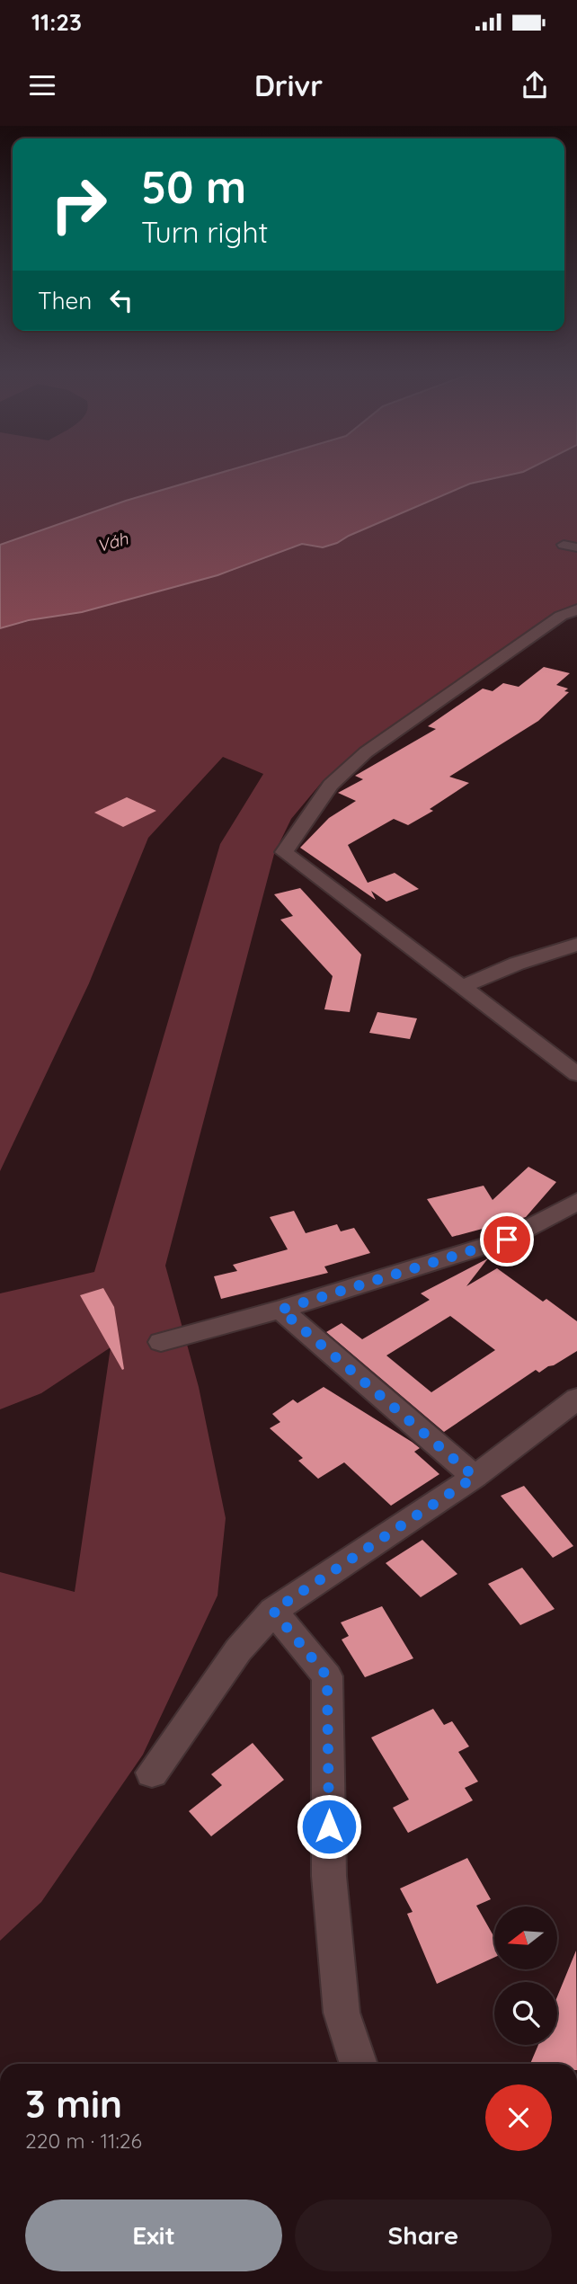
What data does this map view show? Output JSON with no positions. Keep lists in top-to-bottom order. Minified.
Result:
{"water":["Váh"],"north":"left","page":{"status":"11:23","header":"Drivr","turn":["50 m","Turn right"],"then":"Then","heading":["3 min","220 m · 11:26"],"buttons":["Exit","Share"]}}
